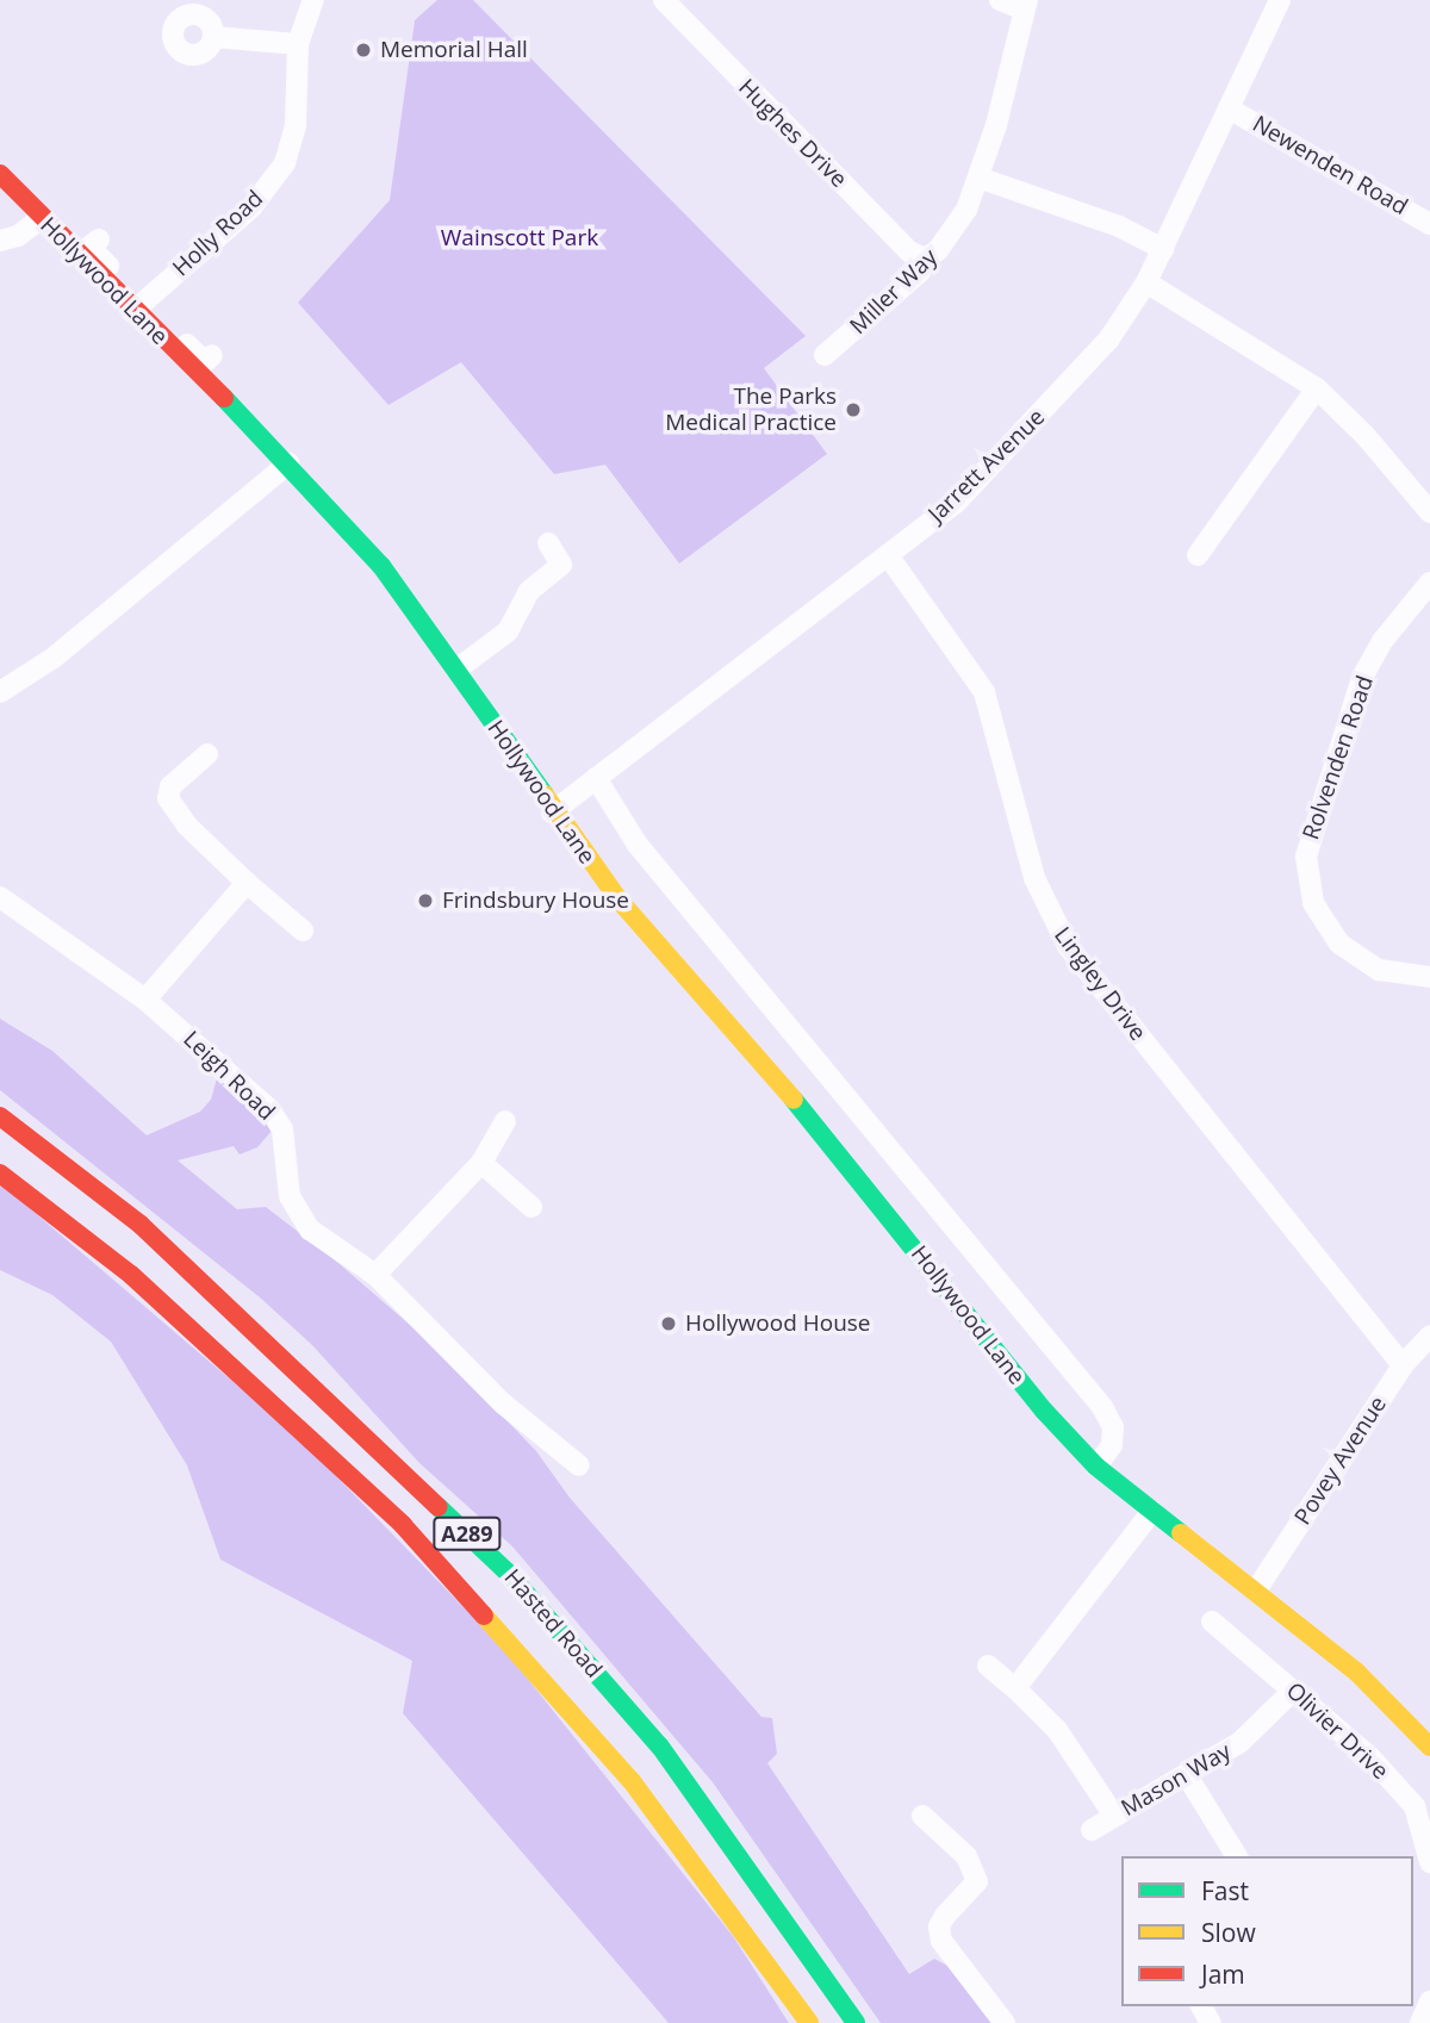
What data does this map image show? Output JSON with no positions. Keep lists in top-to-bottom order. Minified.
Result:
{"streets":{"main road":["Hollywood Lane","A289","Hasted Road"],"street":["Hughes Drive","Newenden Road","Holly Road","Miller Way","Jarrett Avenue","Rolvenden Road","Lingley Drive","Leigh Road","Povey Avenue","Olivier Drive","Mason Way"]},"crossings":[["Hughes Drive","Miller Way"],["Newenden Road","Jarrett Avenue"],["Holly Road","Hollywood Lane"],["Hollywood Lane","Jarrett Avenue"],["Hollywood Lane","Povey Avenue"],["Jarrett Avenue","Lingley Drive"],["Lingley Drive","Povey Avenue"],["Olivier Drive","Mason Way"]],"parks":["Wainscott Park"],"places":["Memorial Hall","The Parks Medical Practice","Frindsbury House","Hollywood House"],"legend":["Fast","Slow","Jam"]}
